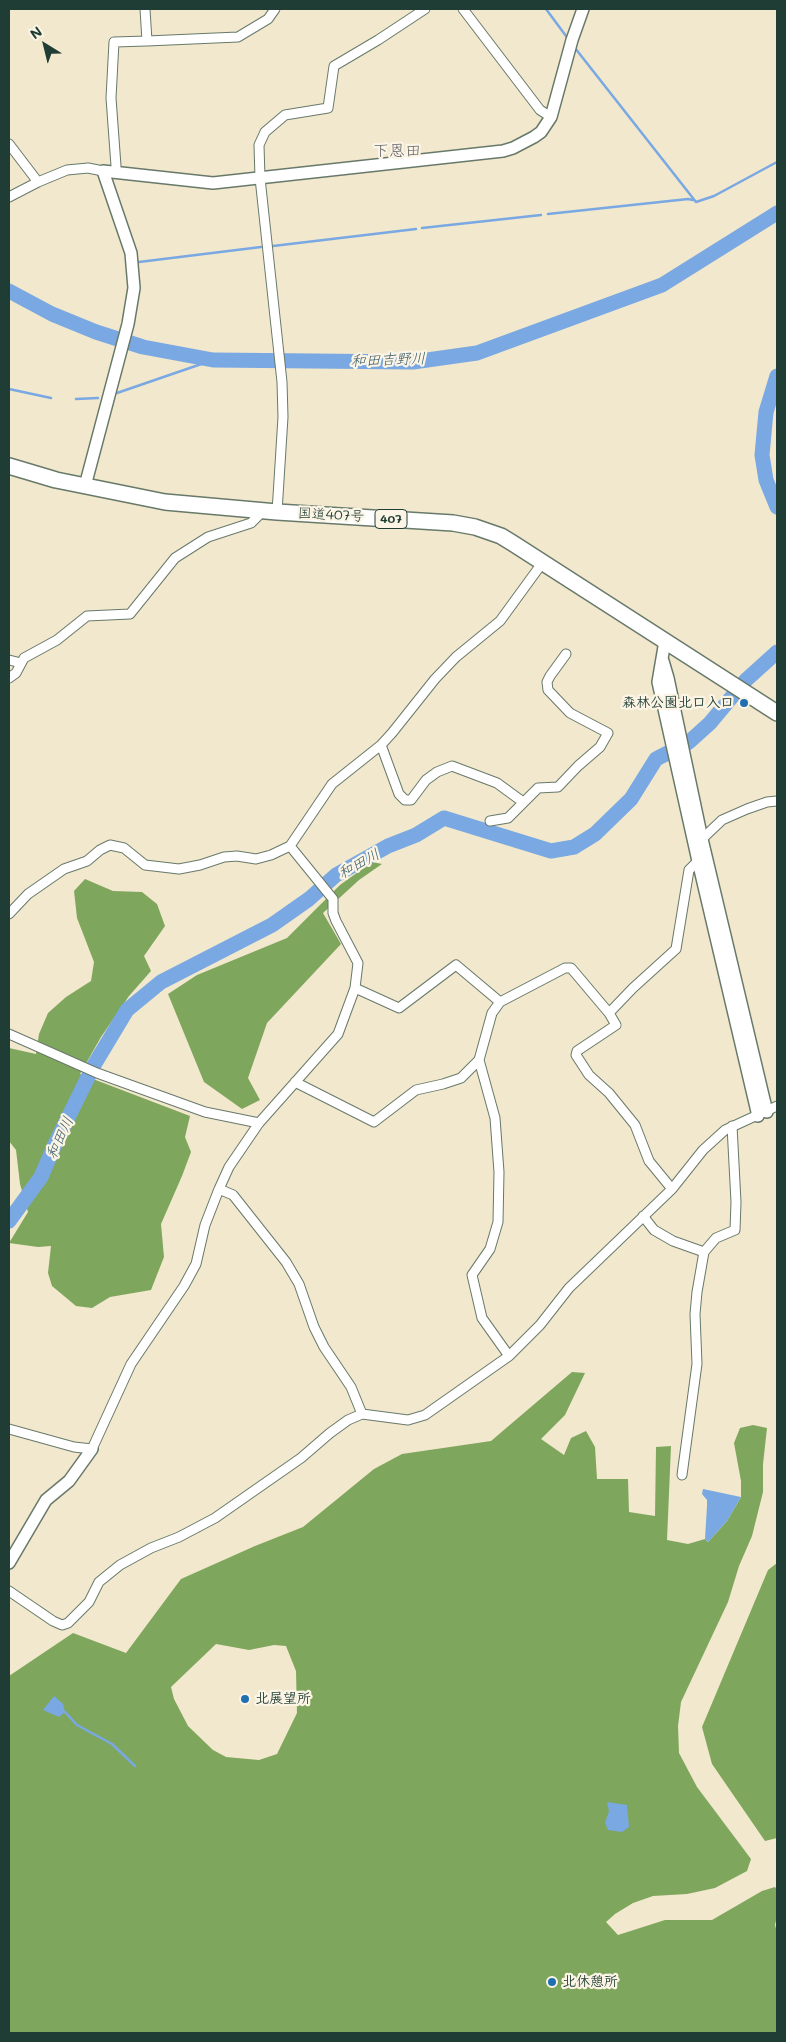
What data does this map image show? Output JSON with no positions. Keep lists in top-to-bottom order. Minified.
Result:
{"streets":{"highway":["国道407号","407"]},"districts":["下恩田"],"water":["和田吉野川","和田川"],"places":["森林公園北口入口","北展望所","北休憩所"],"north":"top left"}
